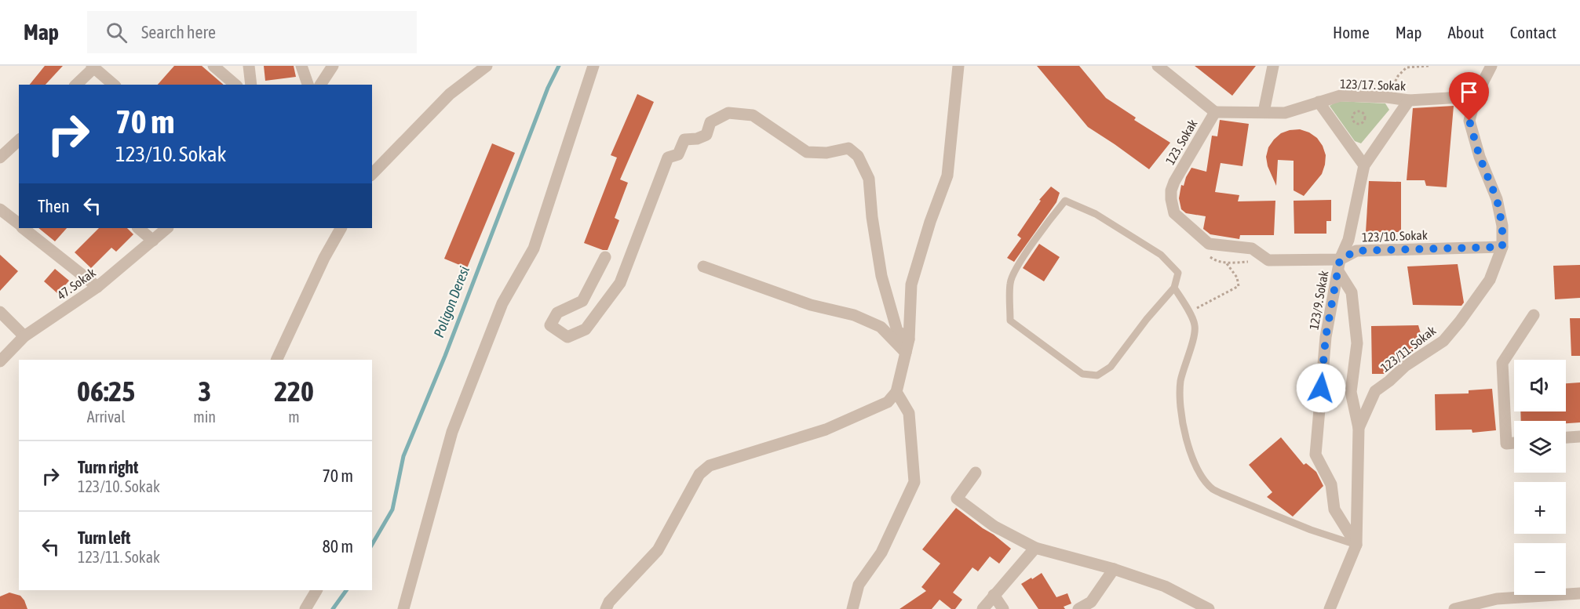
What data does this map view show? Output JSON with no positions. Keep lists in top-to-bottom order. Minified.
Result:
{"streets":{"street":["123/17. Sokak","123. Sokak","123/10. Sokak","47. Sokak","123/9. Sokak","123/11. Sokak"]},"crossings":[["123/17. Sokak","123. Sokak"],["123/17. Sokak","123/9. Sokak"],["123/17. Sokak","123/11. Sokak"],["123. Sokak","123/10. Sokak"],["123/10. Sokak","123/9. Sokak"],["123/10. Sokak","123/11. Sokak"],["123/9. Sokak","123/11. Sokak"]],"water":["Poligon Deresi"],"page":{"header":"Map","search":"Search here","nav":["Home","Map","About","Contact"],"turn":["70 m","123/10. Sokak"],"then":"Then","map_buttons":["+","−"],"eta":["06:25","Arrival","3","min","220","m"],"list":[{"name":"Turn right","note":"123/10. Sokak","value":"70 m"},{"name":"Turn left","note":"123/11. Sokak","value":"80 m"}]}}
